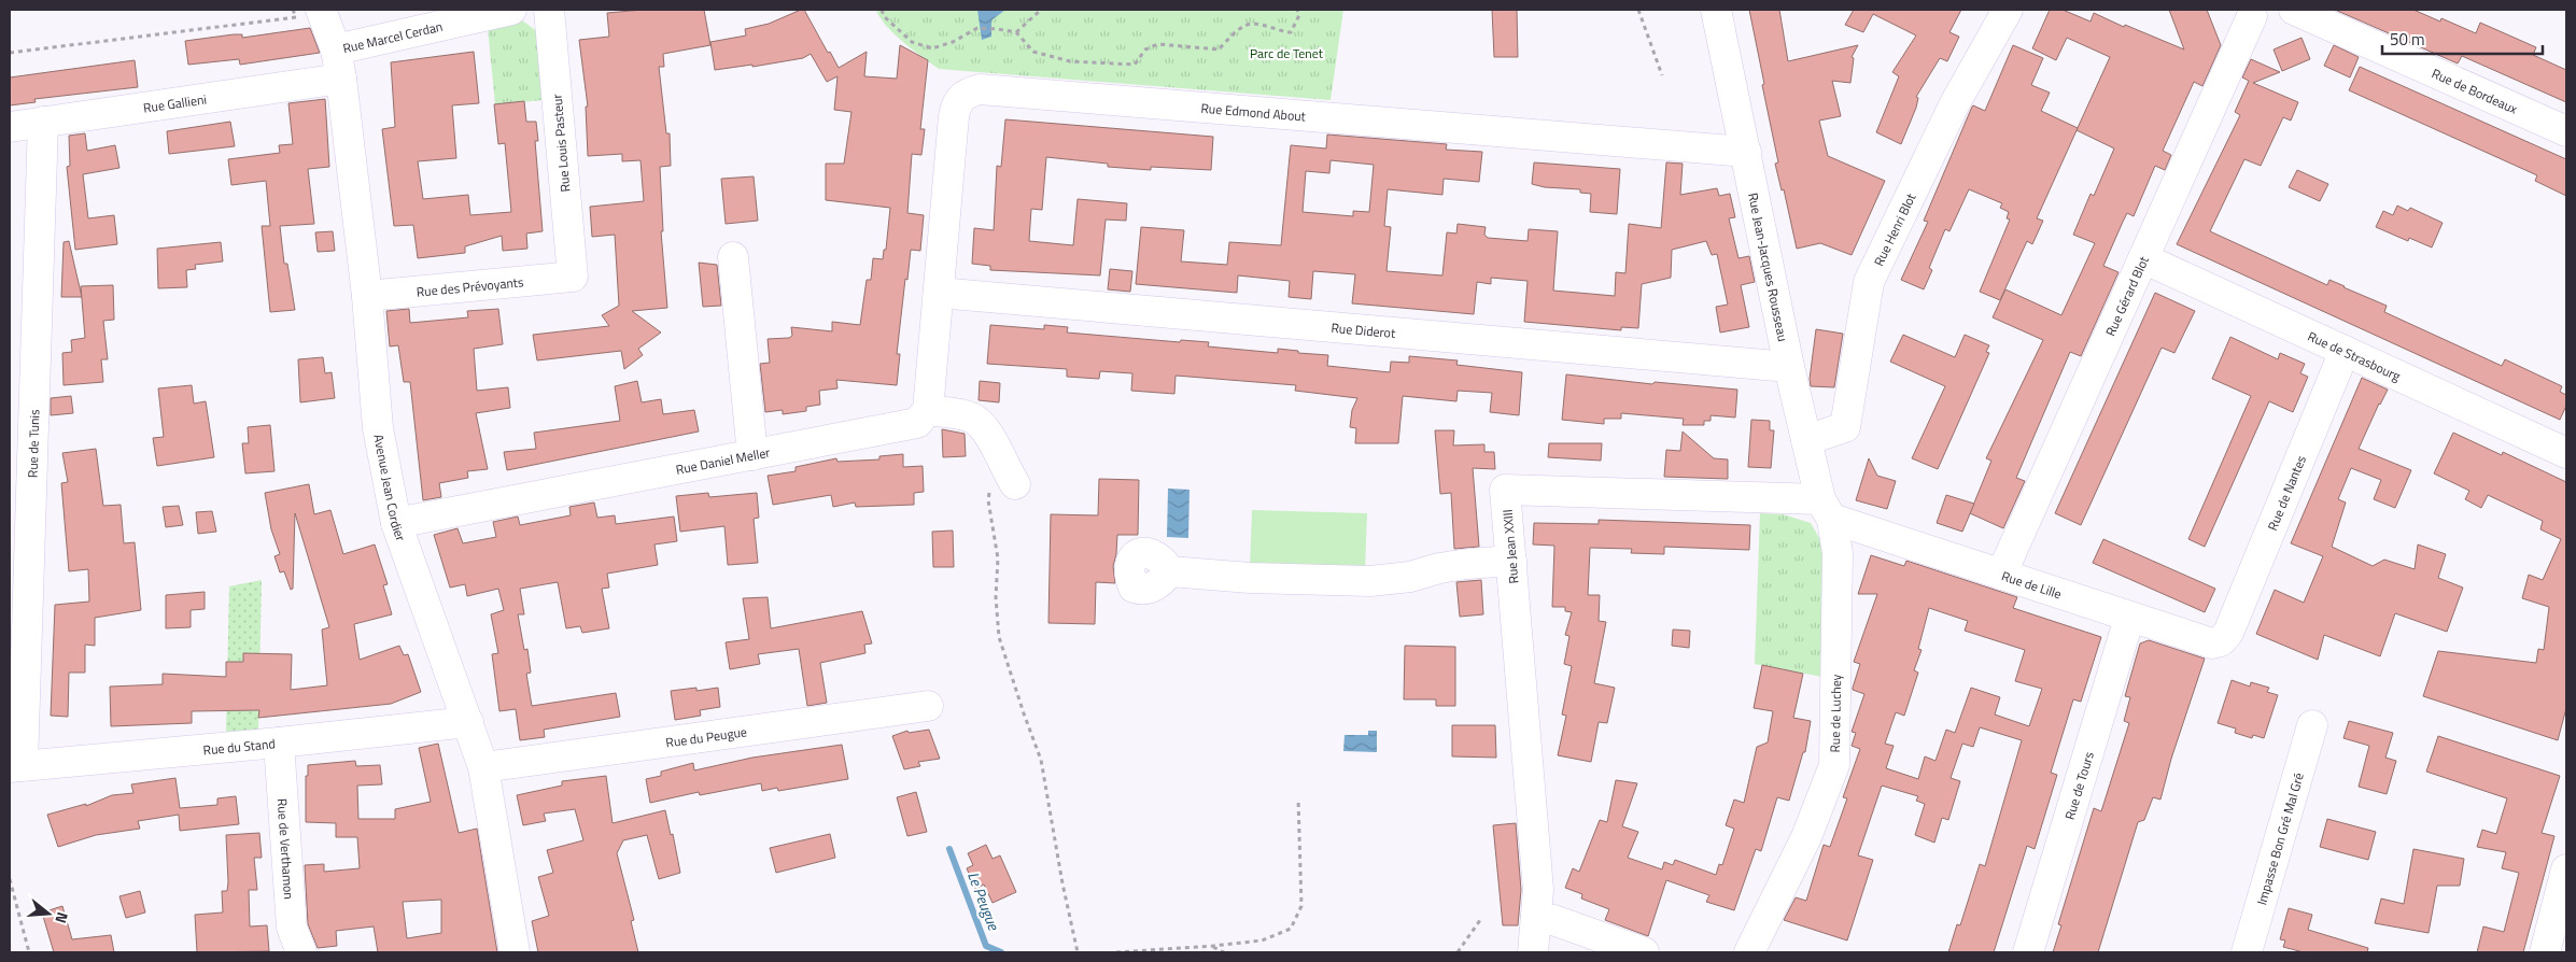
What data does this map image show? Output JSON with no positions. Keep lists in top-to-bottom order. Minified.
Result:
{"streets":{"street":["Rue Marcel Cerdan","Rue de Bordeaux","Rue Gallieni","Rue Edmond About","Rue Louis Pasteur","Rue Henri Blot","Rue Jean-Jacques Rousseau","Rue des Prévoyants","Rue Gérard Blot","Rue Diderot","Rue de Strasbourg","Rue de Tunis","Rue Daniel Meller","Avenue Jean Cordier","Rue de Nantes","Rue Jean XXIII","Rue de Lille","Rue de Luchey","Rue du Peugue","Rue du Stand","Rue de Tours","Impasse Bon Gré Mal Gré","Rue de Verthamon"]},"crossings":[["Rue Marcel Cerdan","Avenue Jean Cordier"],["Rue Gallieni","Rue de Tunis"],["Rue Gallieni","Avenue Jean Cordier"],["Rue Edmond About","Rue Jean-Jacques Rousseau"],["Rue Edmond About","Rue Diderot"],["Rue Louis Pasteur","Rue des Prévoyants"],["Rue Henri Blot","Rue Jean-Jacques Rousseau"],["Rue Jean-Jacques Rousseau","Rue Diderot"],["Rue Jean-Jacques Rousseau","Rue Jean XXIII"],["Rue Jean-Jacques Rousseau","Rue de Lille"],["Rue Jean-Jacques Rousseau","Rue de Luchey"],["Rue des Prévoyants","Avenue Jean Cordier"],["Rue Gérard Blot","Rue de Strasbourg"],["Rue Gérard Blot","Rue de Lille"],["Rue de Strasbourg","Rue de Nantes"],["Rue de Tunis","Rue du Stand"],["Rue Daniel Meller","Avenue Jean Cordier"],["Avenue Jean Cordier","Rue du Peugue"],["Avenue Jean Cordier","Rue du Stand"],["Rue de Nantes","Rue de Lille"],["Rue Jean XXIII","Rue de Lille"],["Rue Jean XXIII","Rue de Luchey"],["Rue de Lille","Rue de Luchey"],["Rue de Lille","Rue de Tours"],["Rue du Stand","Rue de Verthamon"]],"water":["Le Peugue"],"parks":["Parc de Tenet"],"scale_bar":"50 m","north":"right"}
